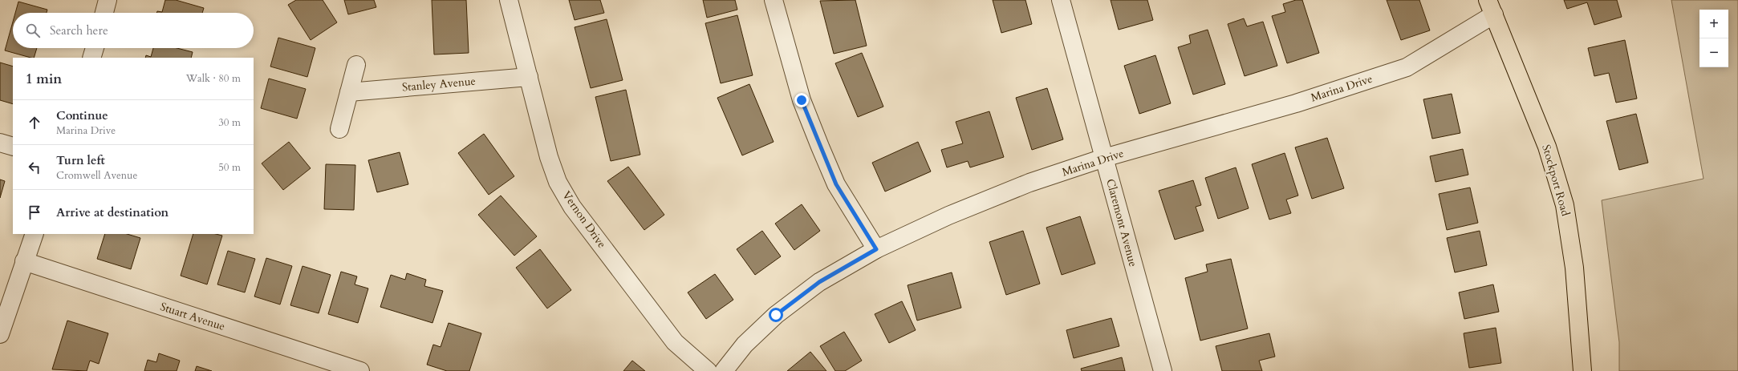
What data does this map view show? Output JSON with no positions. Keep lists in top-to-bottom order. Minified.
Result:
{"streets":{"main road":["Stockport Road"],"street":["Stanley Avenue","Marina Drive","Vernon Drive","Claremont Avenue","Stuart Avenue"]},"crossings":[["Stanley Avenue","Vernon Drive"],["Marina Drive","Stockport Road"],["Marina Drive","Claremont Avenue"]],"page":{"map_buttons":["+","−"],"search":"Search here","heading":["1 min","Walk · 80 m"],"list":[["Continue","Marina Drive","30 m"],["Turn left","Cromwell Avenue","50 m"],"Arrive at destination"]}}
